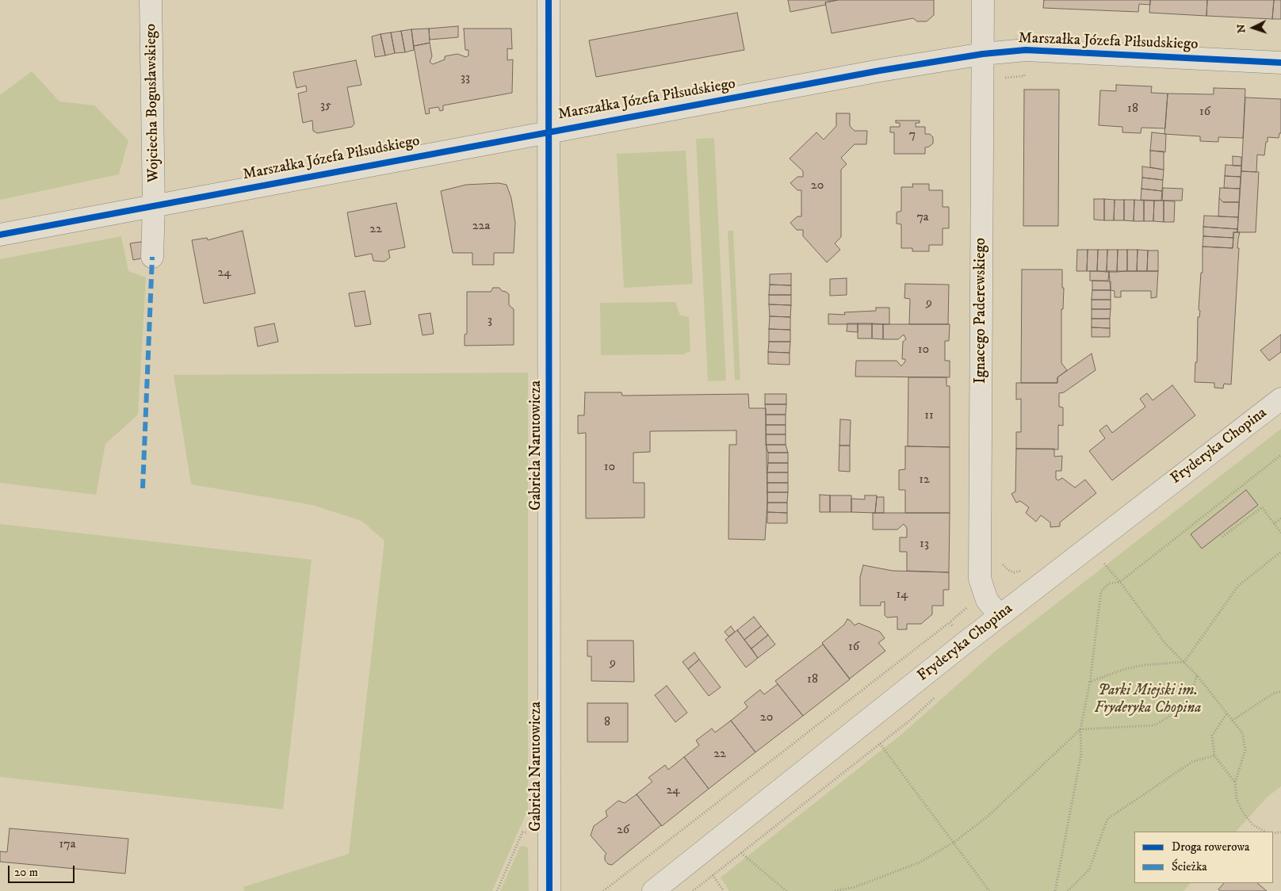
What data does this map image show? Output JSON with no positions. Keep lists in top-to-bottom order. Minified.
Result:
{"streets":{"street":["Marszałka Józefa Piłsudskiego","Wojciecha Bogusławskiego","Ignacego Paderewskiego","Gabriela Narutowicza","Fryderyka Chopina"]},"crossings":[["Marszałka Józefa Piłsudskiego","Wojciecha Bogusławskiego"],["Marszałka Józefa Piłsudskiego","Ignacego Paderewskiego"],["Marszałka Józefa Piłsudskiego","Gabriela Narutowicza"],["Ignacego Paderewskiego","Fryderyka Chopina"]],"parks":["Parki Miejski im. Fryderyka Chopina"],"house_numbers":["33","35","18","16","7","20","7a","22a","22","24","9","3","10","11","10","12","13","14","16","9","18","20","8","22","24","26","17a"],"legend":["Droga rowerowa","Ścieżka"],"scale_bar":"20 m","north":"left"}
